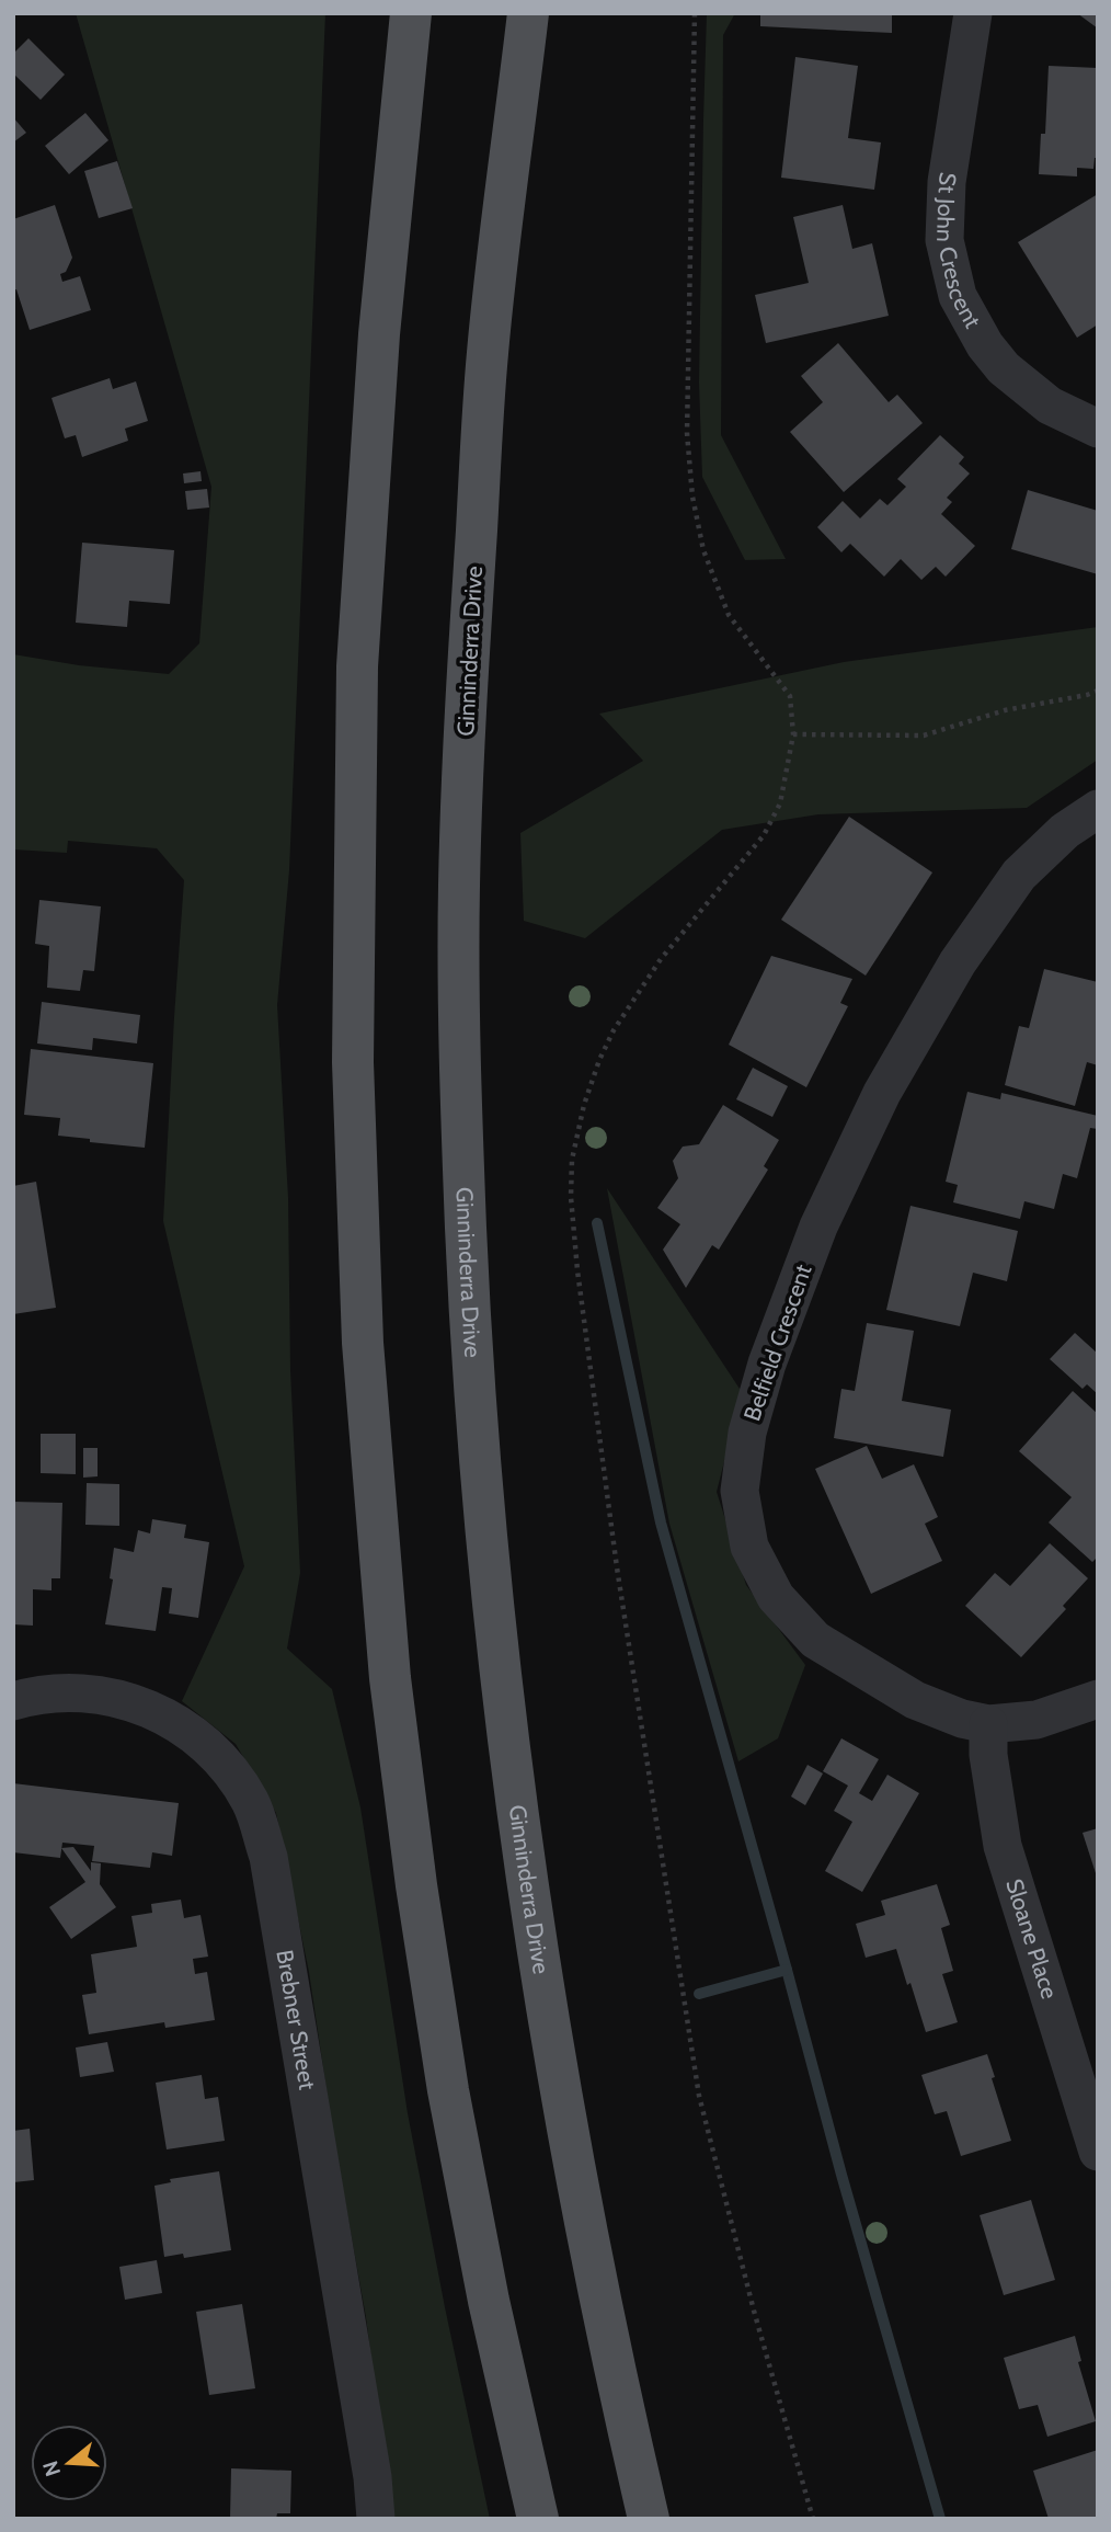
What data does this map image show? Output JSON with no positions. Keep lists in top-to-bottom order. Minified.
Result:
{"streets":{"main road":["Ginninderra Drive"],"street":["St John Crescent","Belfield Crescent","Sloane Place","Brebner Street"]},"crossings":[["Belfield Crescent","Sloane Place"]],"north":"left"}
